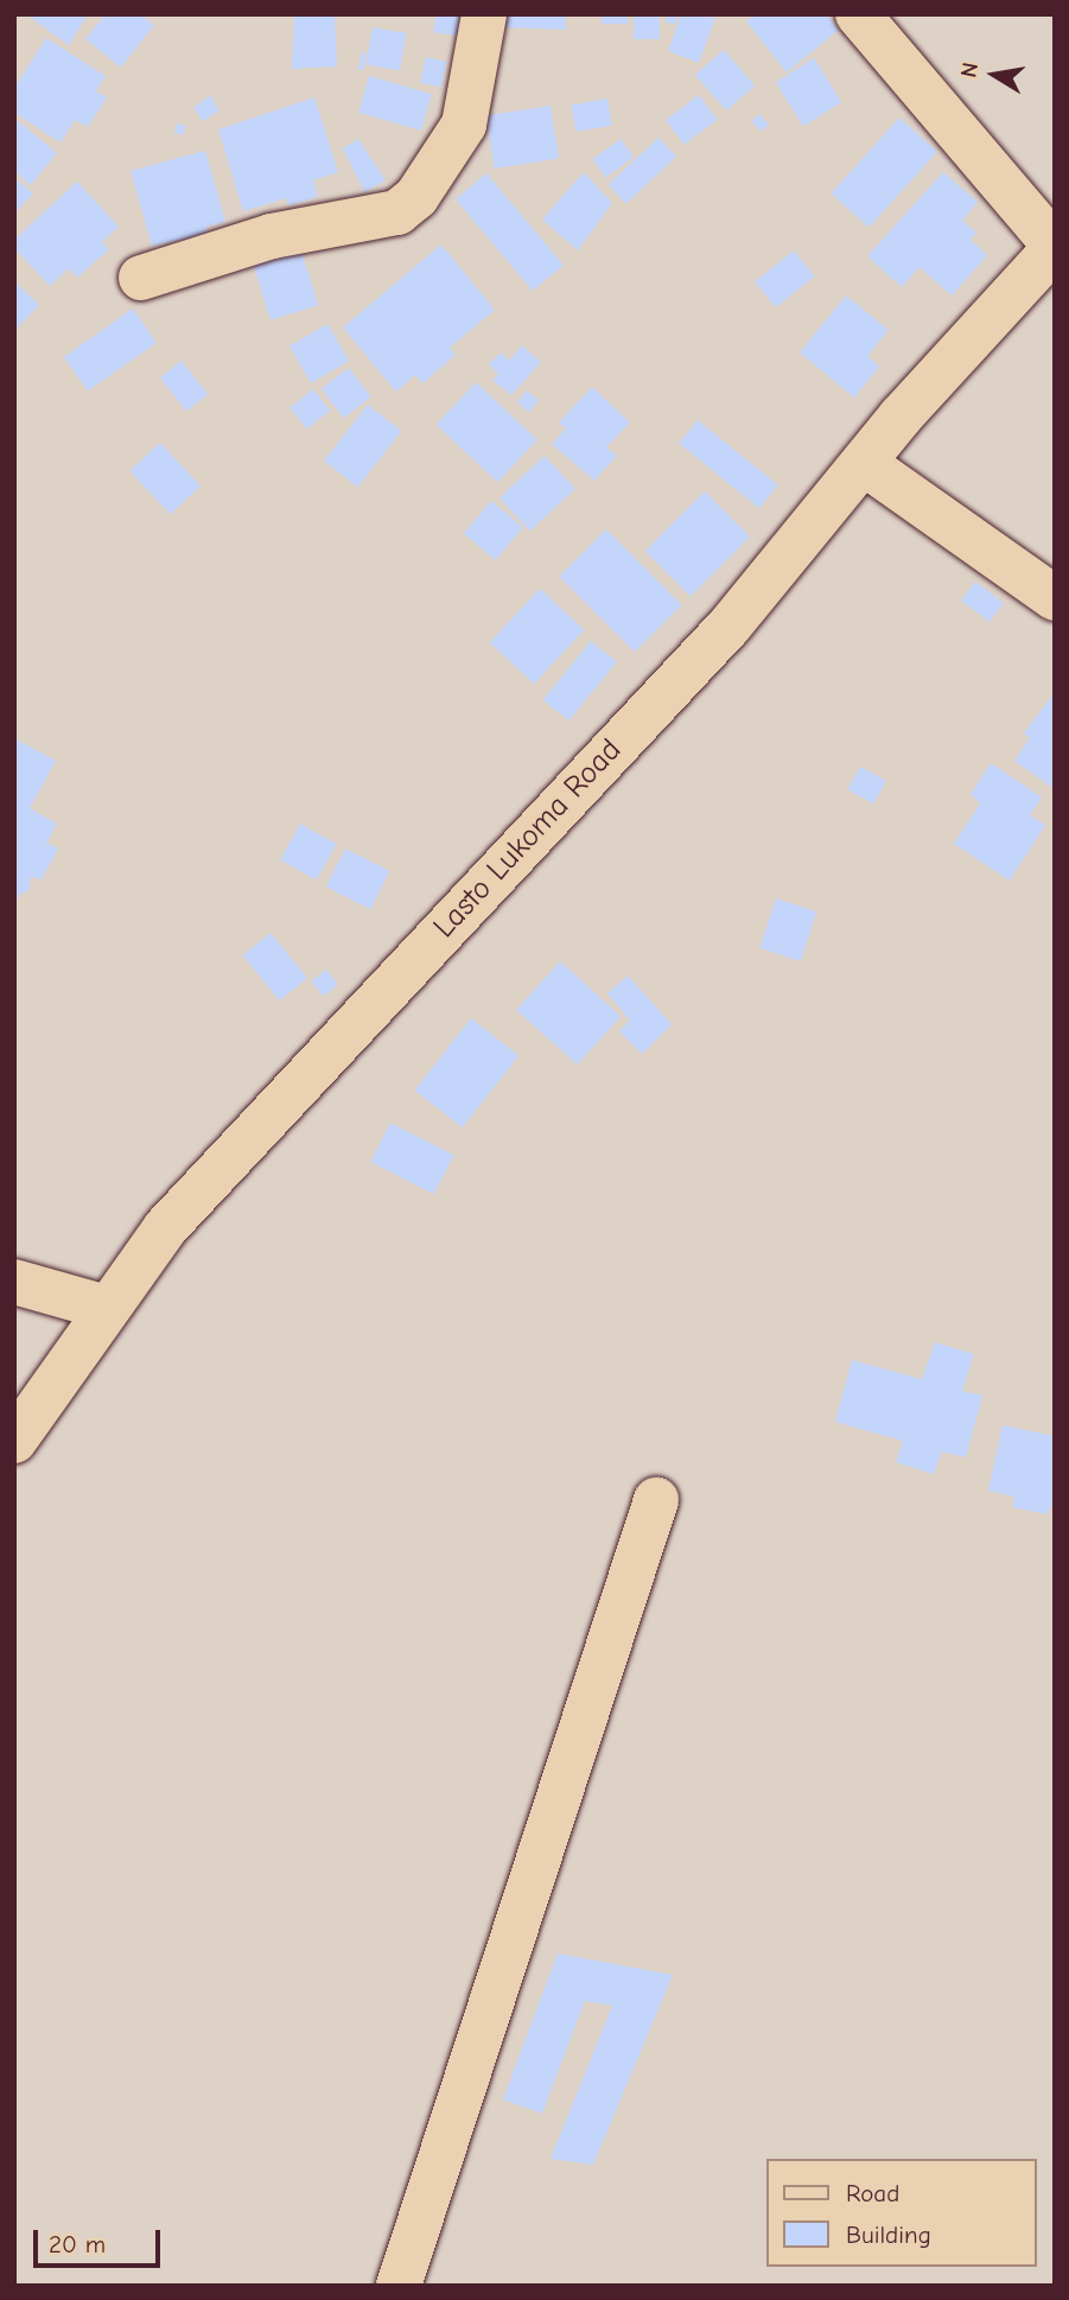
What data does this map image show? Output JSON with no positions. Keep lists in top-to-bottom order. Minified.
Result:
{"streets":{"street":["Lasto Lukoma Road"]},"legend":["Road","Building"],"scale_bar":"20 m","north":"left"}
